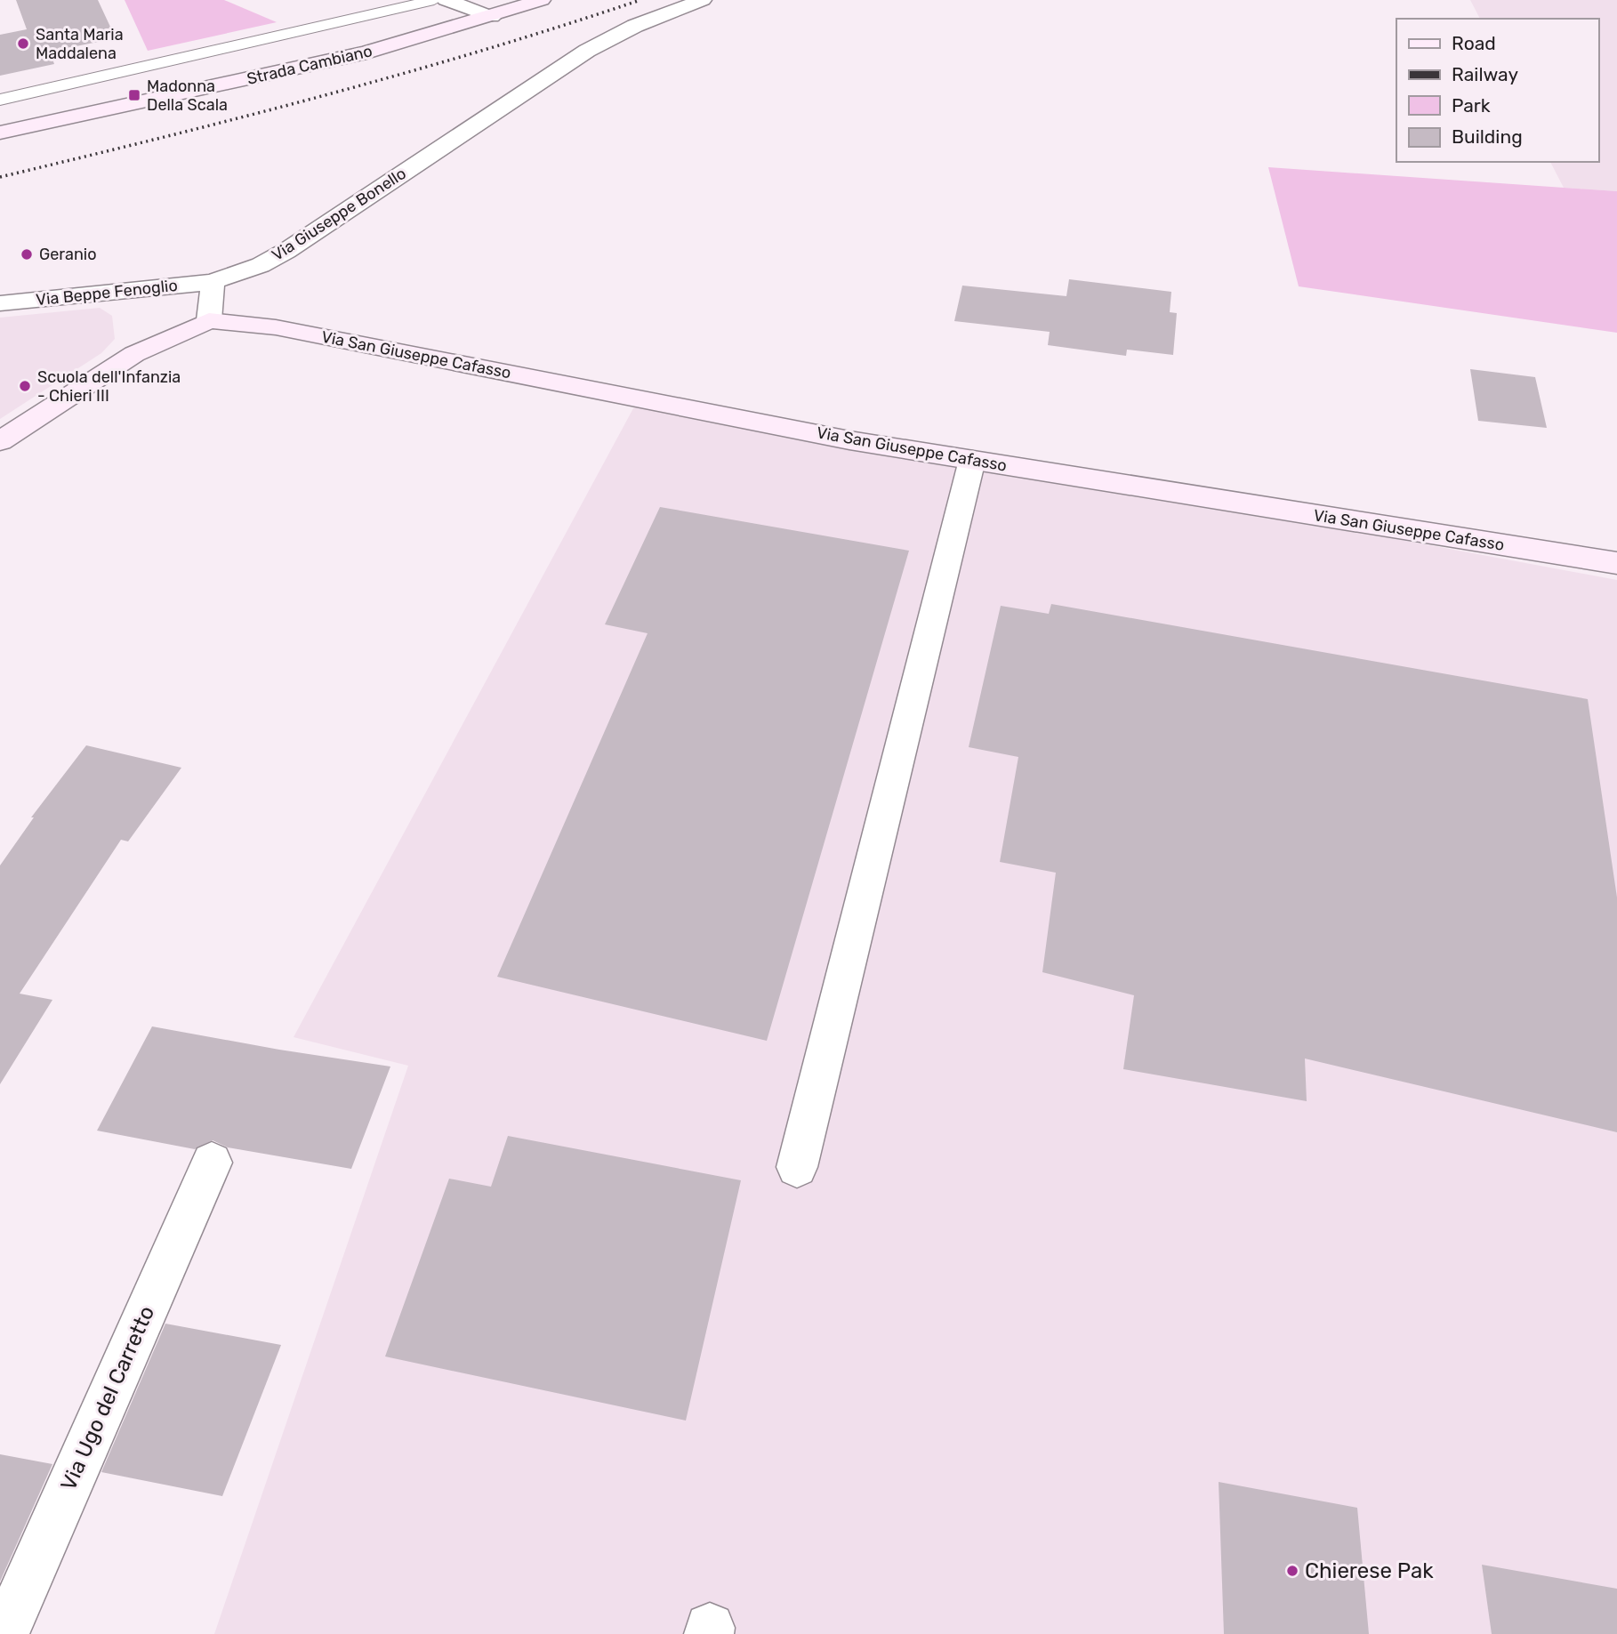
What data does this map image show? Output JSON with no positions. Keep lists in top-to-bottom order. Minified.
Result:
{"streets":{"street":["Strada Cambiano","Via Giuseppe Bonello","Via Beppe Fenoglio","Via San Giuseppe Cafasso","Via Ugo del Carretto"]},"crossings":[["Via Giuseppe Bonello","Via Beppe Fenoglio"]],"places":{"other":["Santa Maria Maddalena","Geranio","Scuola dell'Infanzia - Chieri III","Chierese Pak"],"transit":["Madonna Della Scala"]},"legend":["Road","Railway","Park","Building"]}
